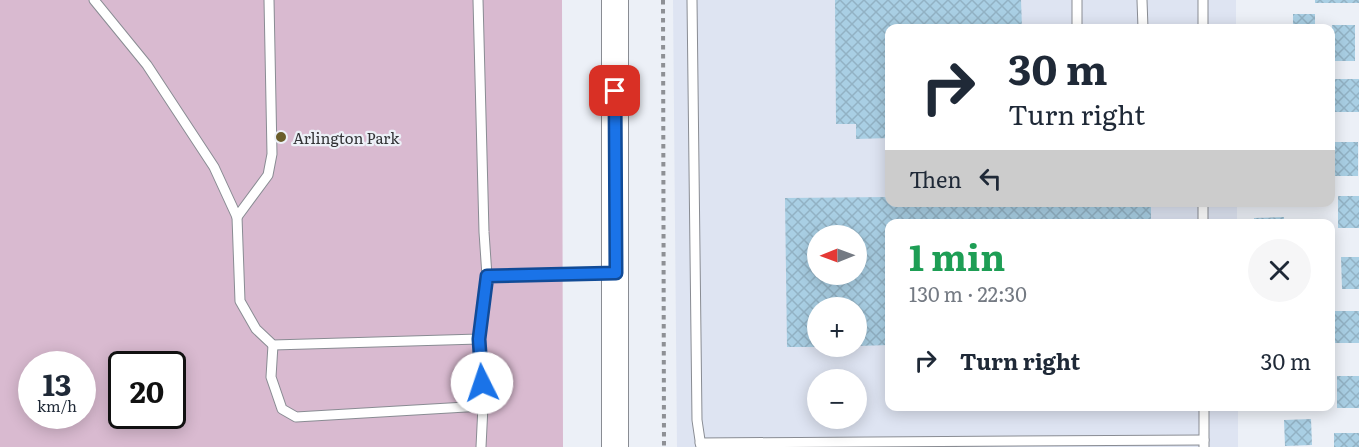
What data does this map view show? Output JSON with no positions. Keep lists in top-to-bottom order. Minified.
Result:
{"places":["Arlington Park"],"north":"left","page":{"turn":["30 m","Turn right"],"then":"Then","heading":["1 min","130 m · 22:30"],"map_buttons":["+","−"],"list":[{"name":"Turn right","value":"30 m"}],"speed":"13 km/h","limit":"20"}}
